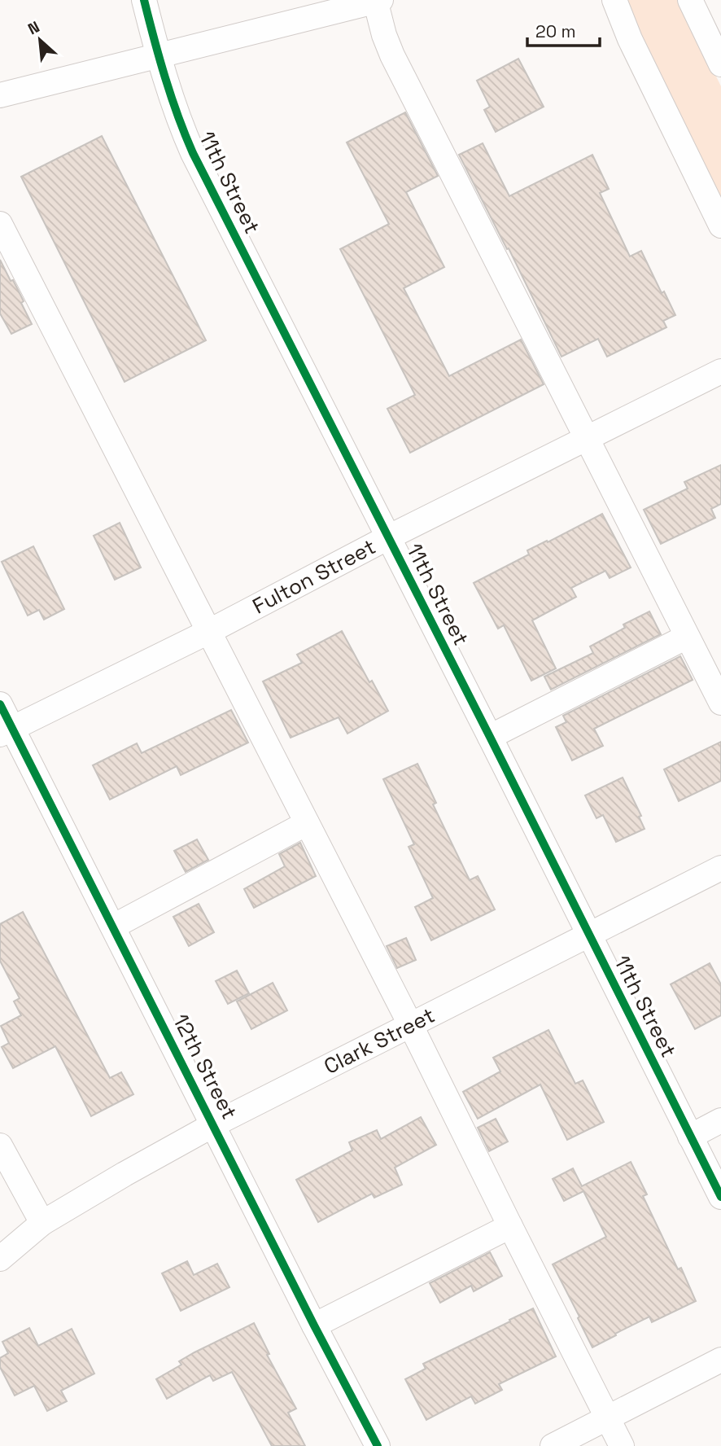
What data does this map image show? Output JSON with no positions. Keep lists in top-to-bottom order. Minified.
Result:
{"streets":{"street":["11th Street","Fulton Street","Clark Street","12th Street"]},"crossings":[["11th Street","Fulton Street"],["11th Street","Clark Street"],["Fulton Street","12th Street"],["Clark Street","12th Street"]],"scale_bar":"20 m","north":"top left"}
